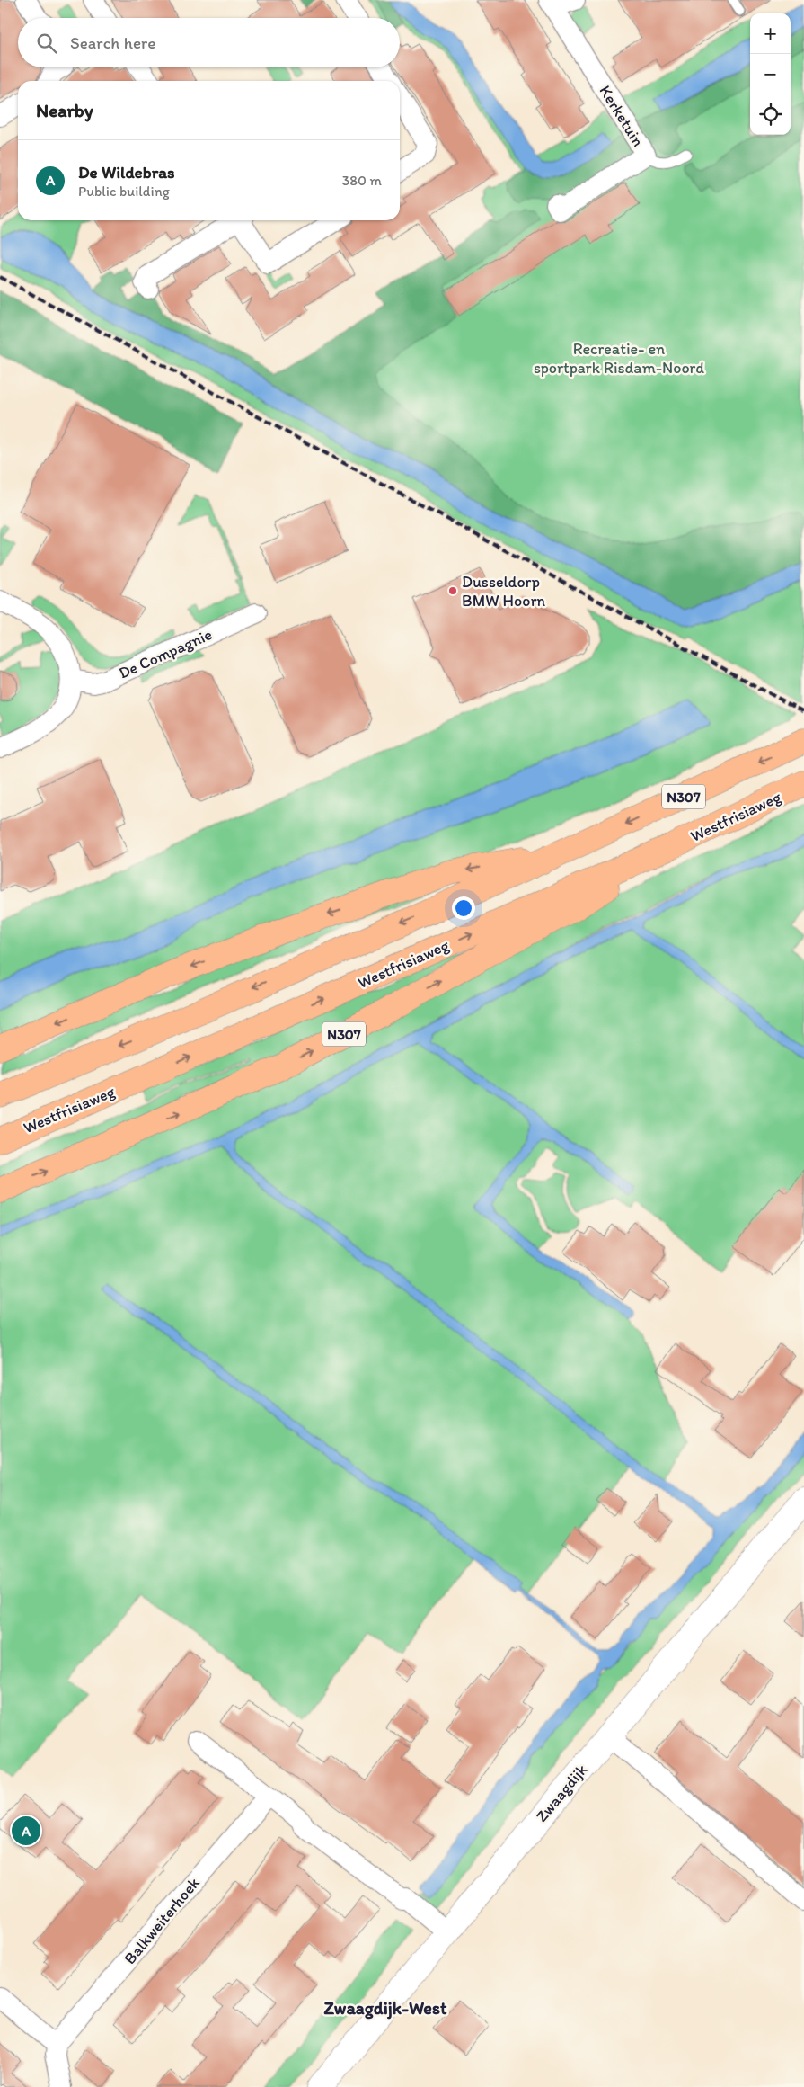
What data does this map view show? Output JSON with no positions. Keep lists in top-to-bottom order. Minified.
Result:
{"streets":{"highway":["N307","Westfrisiaweg"],"street":["Kerketuin","De Compagnie","Zwaagdijk","Balkweiterhoek"]},"crossings":[["N307","Westfrisiaweg"]],"districts":["Zwaagdijk-West"],"parks":["Recreatie- en sportpark Risdam-Noord"],"places":["Dusseldorp BMW Hoorn"],"page":{"map_buttons":["+","−"],"search":"Search here","heading":"Nearby","list":[{"mark":"A","name":"De Wildebras","note":"Public building","value":"380 m"}],"pins":"A"}}
